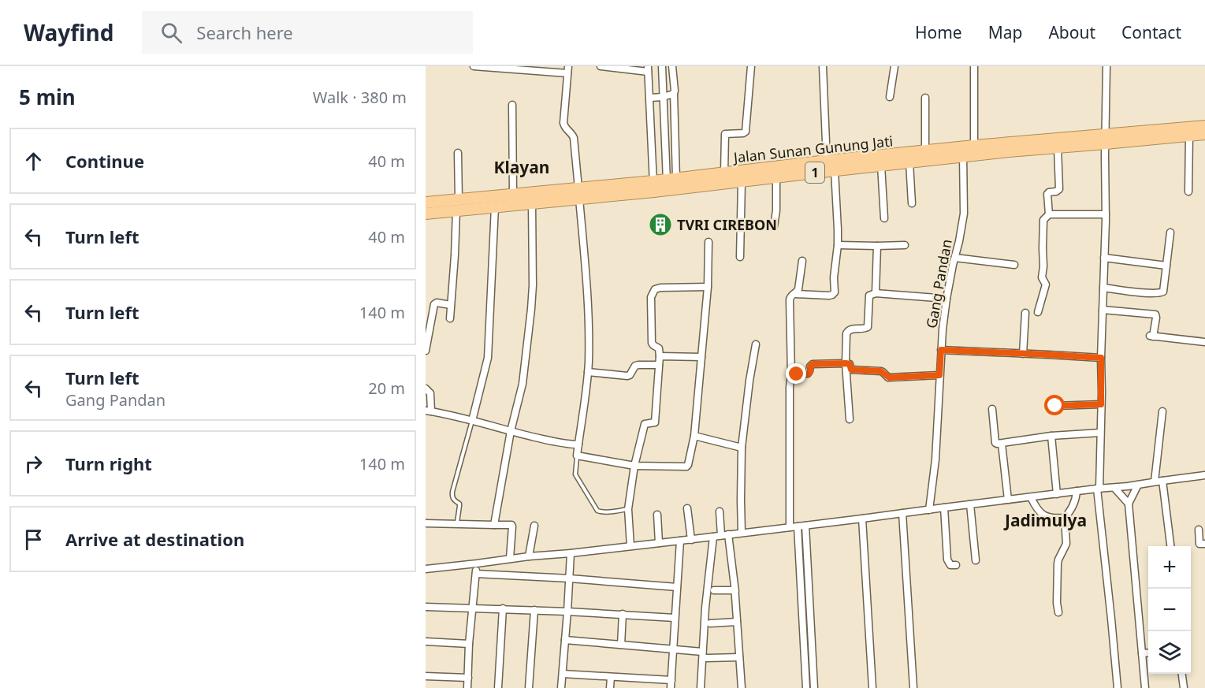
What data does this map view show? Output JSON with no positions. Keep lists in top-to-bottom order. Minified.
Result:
{"streets":{"highway":["Jalan Sunan Gunung Jati","1"],"street":["Gang Pandan"]},"crossings":[["Jalan Sunan Gunung Jati","1"],["Jalan Sunan Gunung Jati","Gang Pandan"],["1","Gang Pandan"]],"districts":["Klayan","Jadimulya"],"places":{"building":["TVRI CIREBON"]},"page":{"header":"Wayfind","search":"Search here","nav":["Home","Map","About","Contact"],"heading":["5 min","Walk · 380 m"],"list":[["Continue","40 m"],["Turn left","40 m"],["Turn left","140 m"],["Turn left","Gang Pandan","20 m"],["Turn right","140 m"],"Arrive at destination"],"map_buttons":["+","−"]}}
